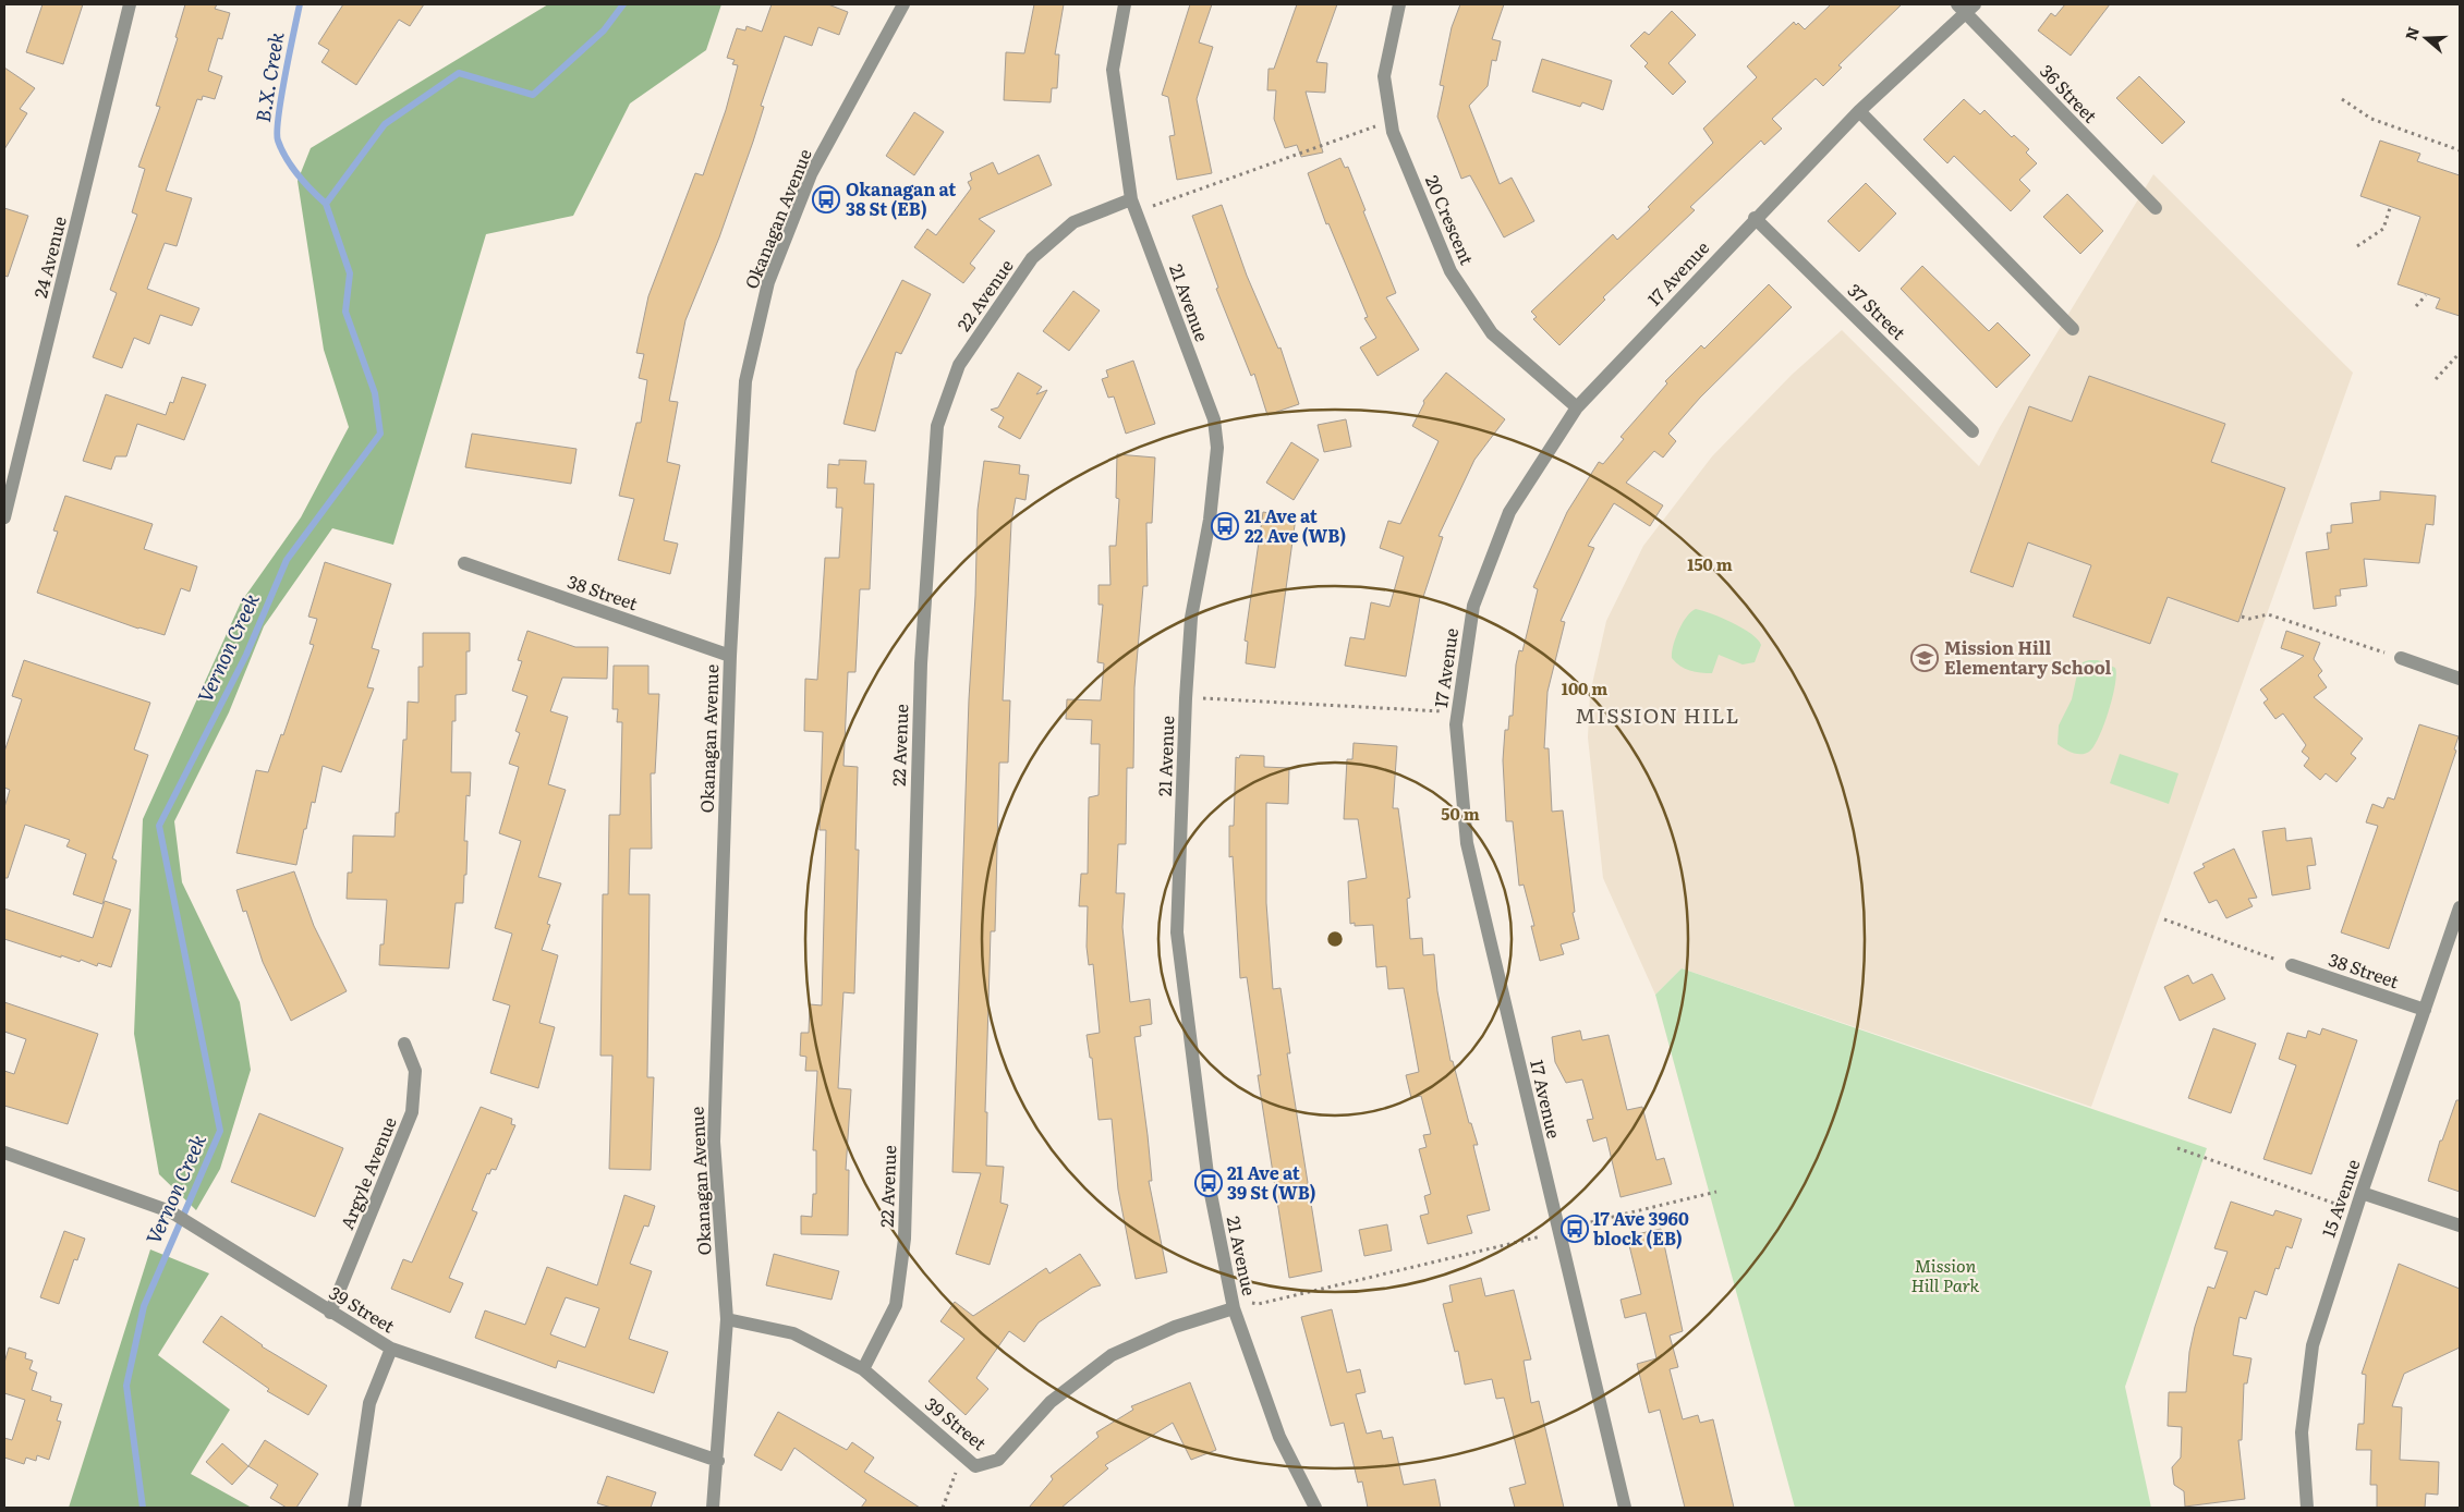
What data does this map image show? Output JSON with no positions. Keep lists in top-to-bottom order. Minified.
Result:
{"streets":{"street":["36 Street","Okanagan Avenue","20 Crescent","24 Avenue","17 Avenue","22 Avenue","21 Avenue","37 Street","38 Street","Argyle Avenue","15 Avenue","39 Street"]},"crossings":[["36 Street","17 Avenue"],["Okanagan Avenue","38 Street"],["Okanagan Avenue","39 Street"],["20 Crescent","17 Avenue"],["17 Avenue","37 Street"],["22 Avenue","21 Avenue"],["22 Avenue","39 Street"],["21 Avenue","39 Street"],["38 Street","15 Avenue"],["Argyle Avenue","39 Street"]],"districts":["MISSION HILL"],"water":["B.X. Creek","Vernon Creek"],"parks":["Mission Hill Park"],"places":{"bus stop":["Okanagan at 38 St (EB)","21 Ave at 22 Ave (WB)","21 Ave at 39 St (WB)","17 Ave 3960 block (EB)"],"school or university":["Mission Hill Elementary School"]},"north":"left","rings":["150 m","100 m","50 m"]}
